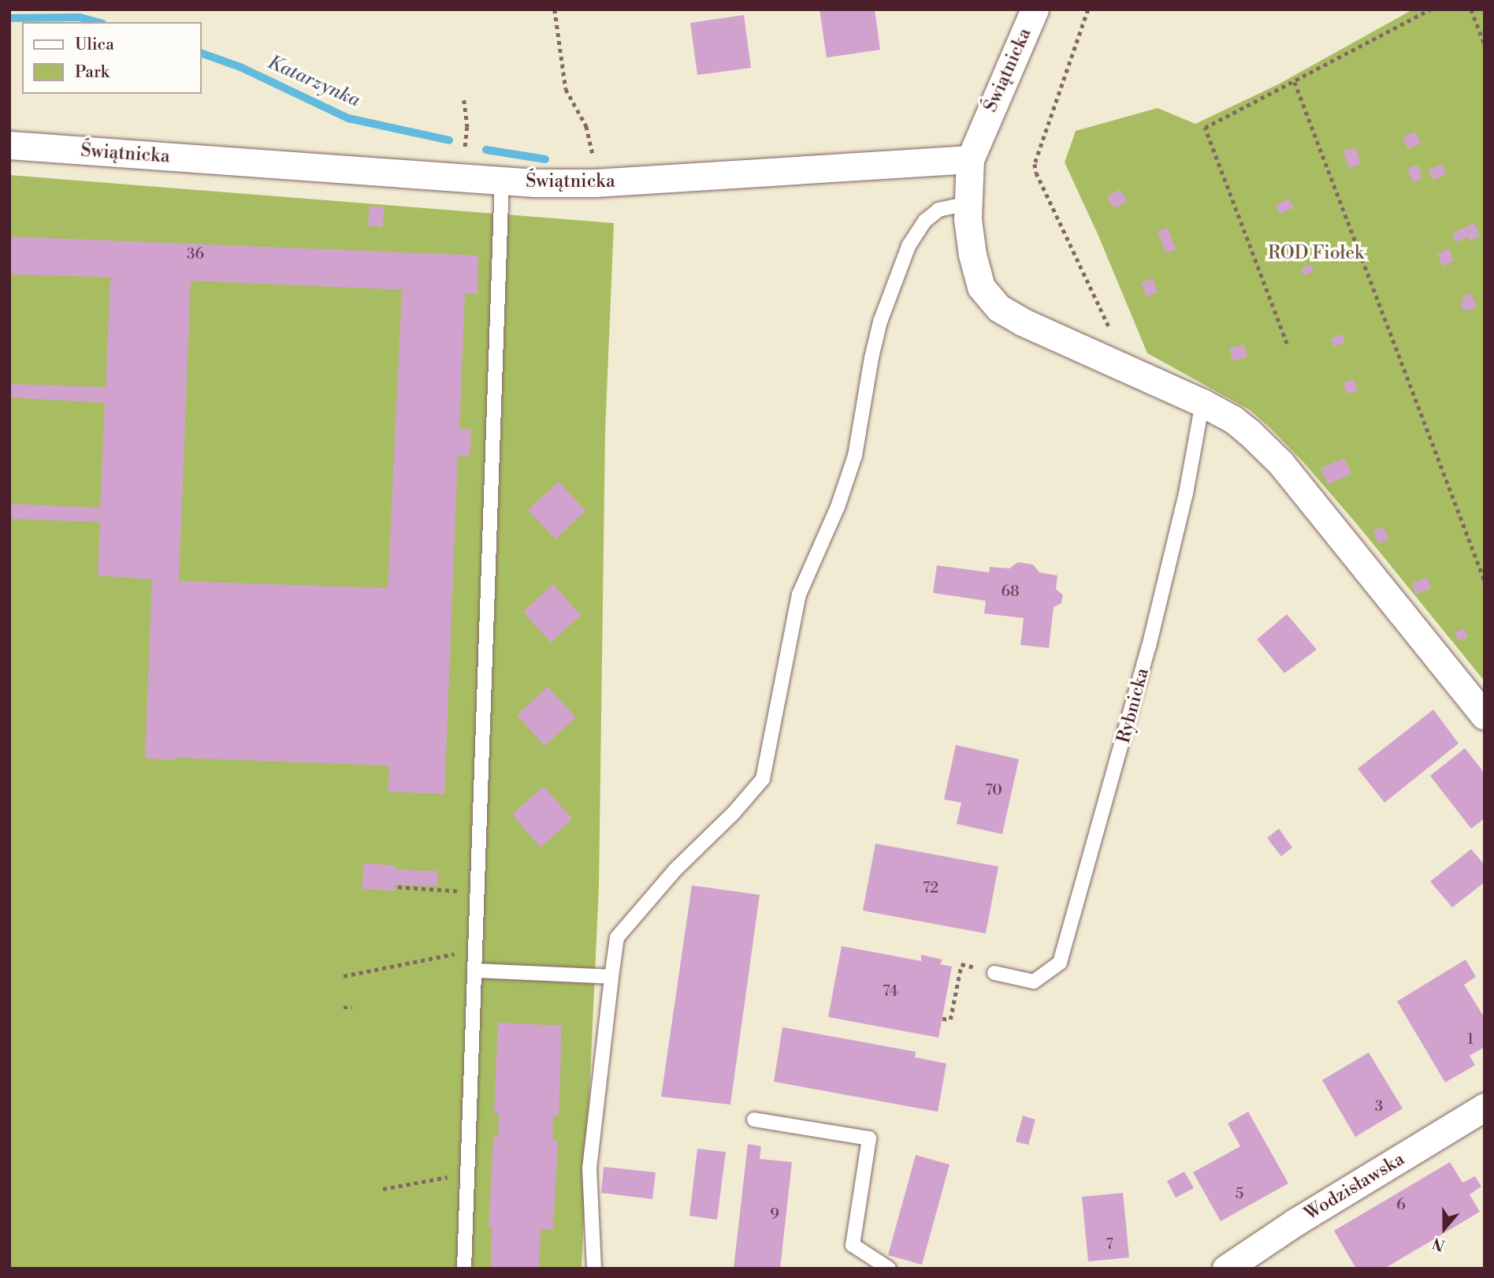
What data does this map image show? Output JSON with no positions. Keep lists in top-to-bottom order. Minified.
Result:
{"streets":{"street":["Świątnicka","Wodzisławska"],"lane":["Rybnicka"]},"water":["Katarzynka"],"parks":["ROD Fiołek"],"house_numbers":["36","68","70","72","74","1","3","5","6","9","7"],"legend":["Ulica","Park"],"north":"bottom"}
